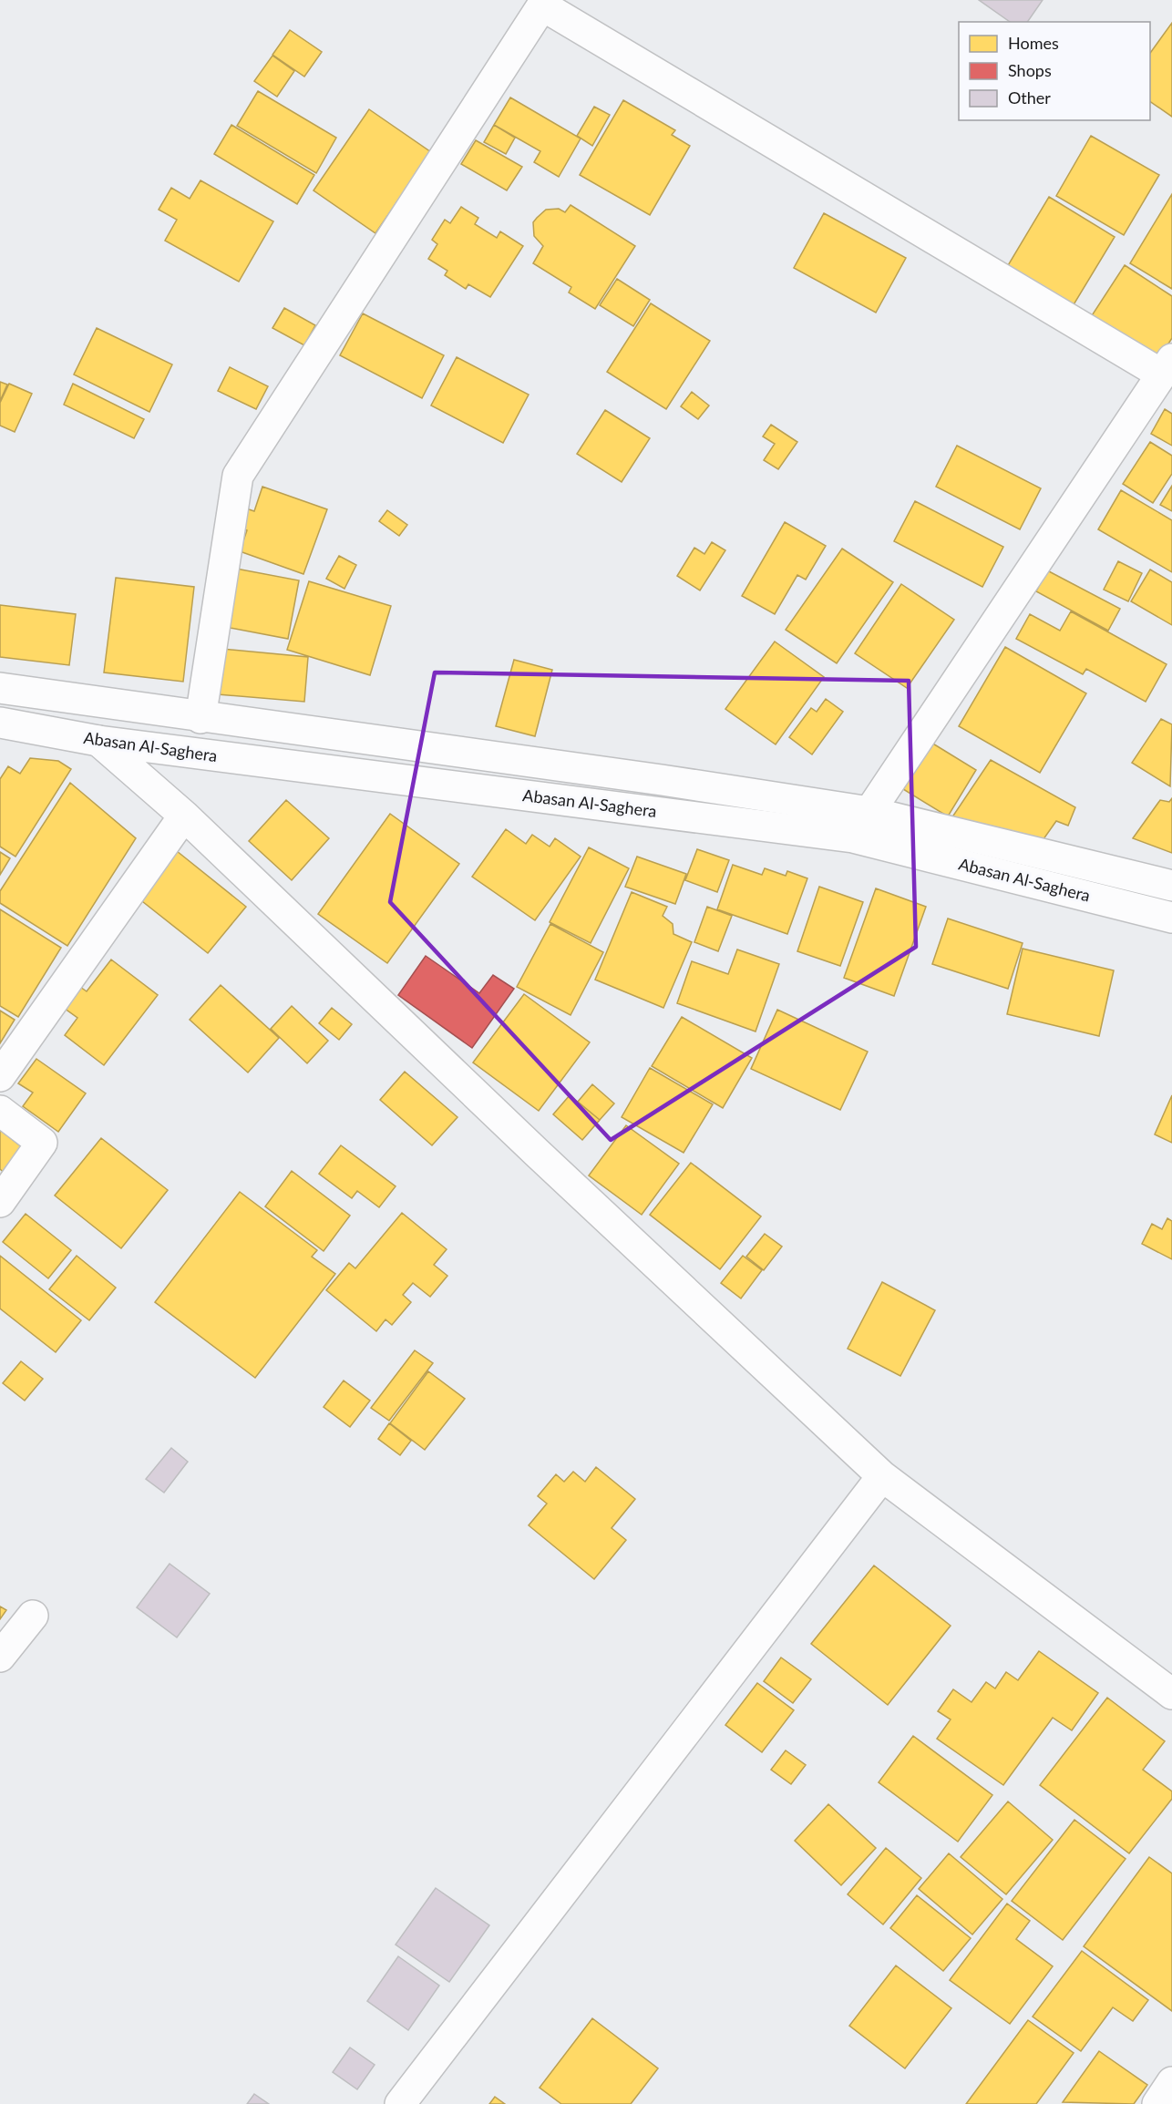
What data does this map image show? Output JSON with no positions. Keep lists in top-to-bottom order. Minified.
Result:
{"streets":{"street":["Abasan Al-Saghera"]},"legend":["Homes","Shops","Other"]}
